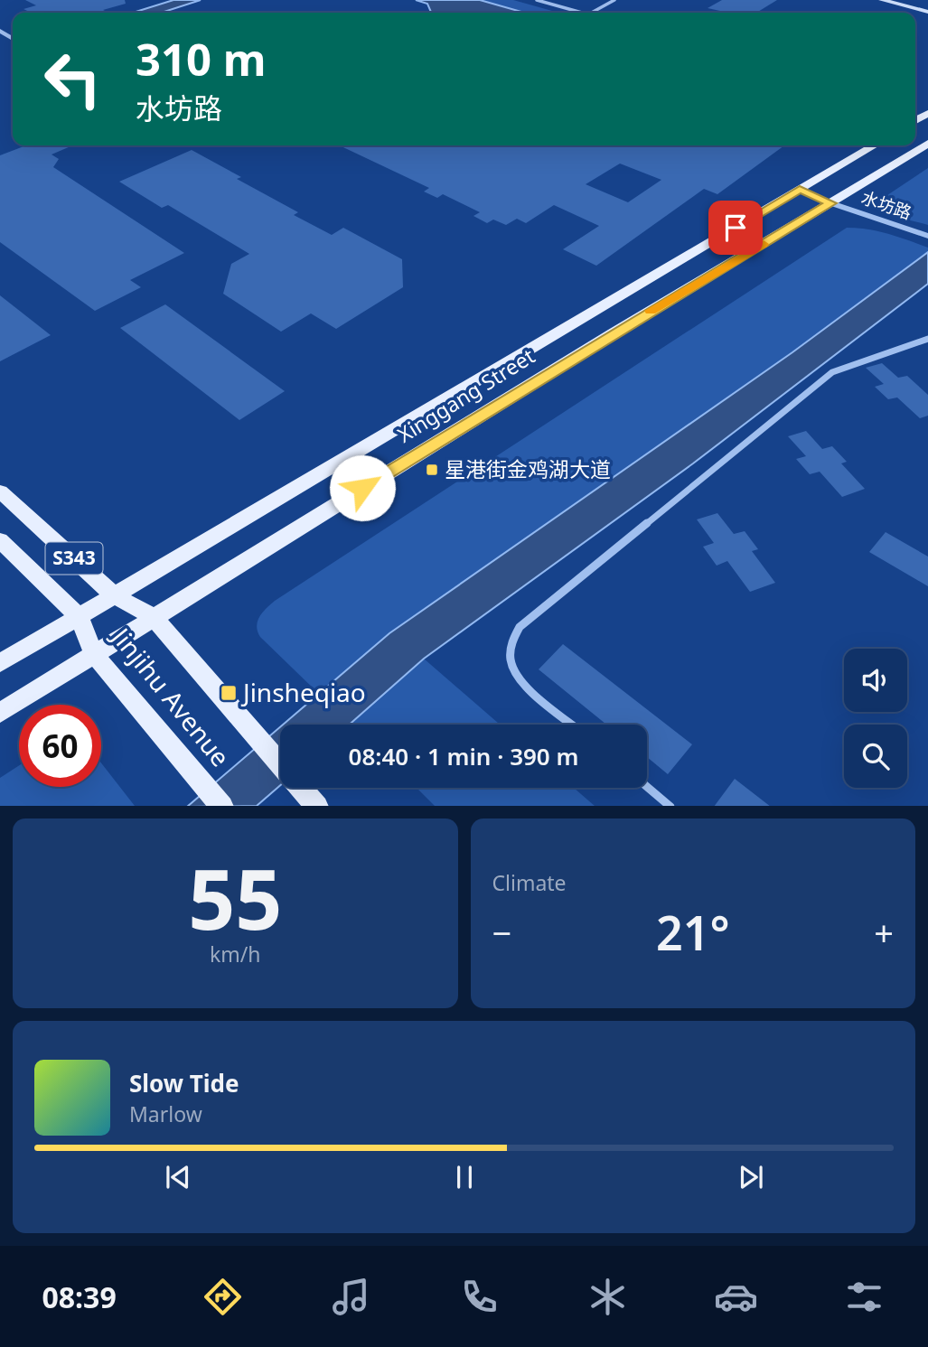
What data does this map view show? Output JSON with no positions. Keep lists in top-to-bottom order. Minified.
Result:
{"streets":{"main road":["Xinggang Street","S343","Jinjihu Avenue"],"street":["水坊路"]},"crossings":[["水坊路","Xinggang Street"],["Xinggang Street","Jinjihu Avenue"]],"places":{"transit":["星港街金鸡湖大道","Jinsheqiao"]},"page":{"turn":["310 m","水坊路"],"limit":"60","trip":"08:40 · 1 min · 390 m","tile":[["55","km/h"],"Climate"],"heat":["−","21°","+"],"song":["Slow Tide","Marlow"],"tabs":"08:39"}}
